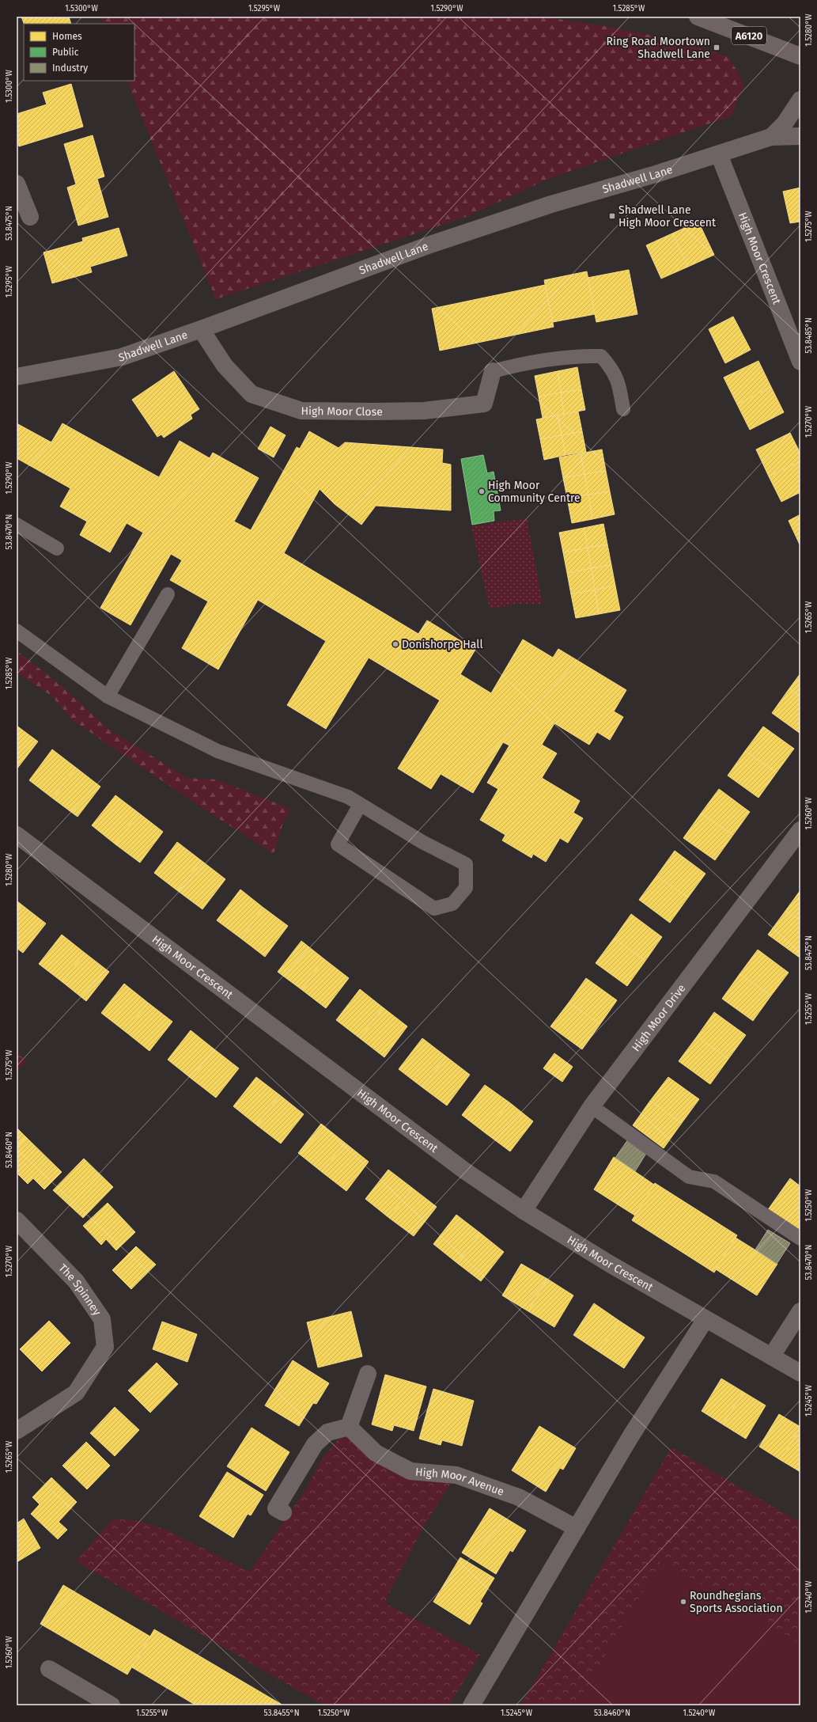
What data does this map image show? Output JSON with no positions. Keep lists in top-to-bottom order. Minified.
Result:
{"streets":{"highway":["A6120"],"street":["Shadwell Lane","High Moor Crescent","High Moor Close","High Moor Drive","The Spinney","High Moor Avenue"]},"crossings":[["Shadwell Lane","High Moor Crescent"],["Shadwell Lane","High Moor Close"],["High Moor Crescent","High Moor Drive"]],"places":{"transit":["Ring Road Moortown Shadwell Lane","Shadwell Lane High Moor Crescent"],"other":["High Moor Community Centre","Donishorpe Hall","Roundhegians Sports Association"]},"legend":["Homes","Public","Industry"],"coordinates":["1.5300°W","1.5295°W","1.5290°W","1.5285°W","1.5280°W","53.8475°N","1.5275°W","53.8485°N","1.5270°W","53.8470°N","1.5265°W","1.5260°W","1.5255°W","53.8460°N","1.5250°W","1.5245°W","1.5240°W","53.8455°N"]}
